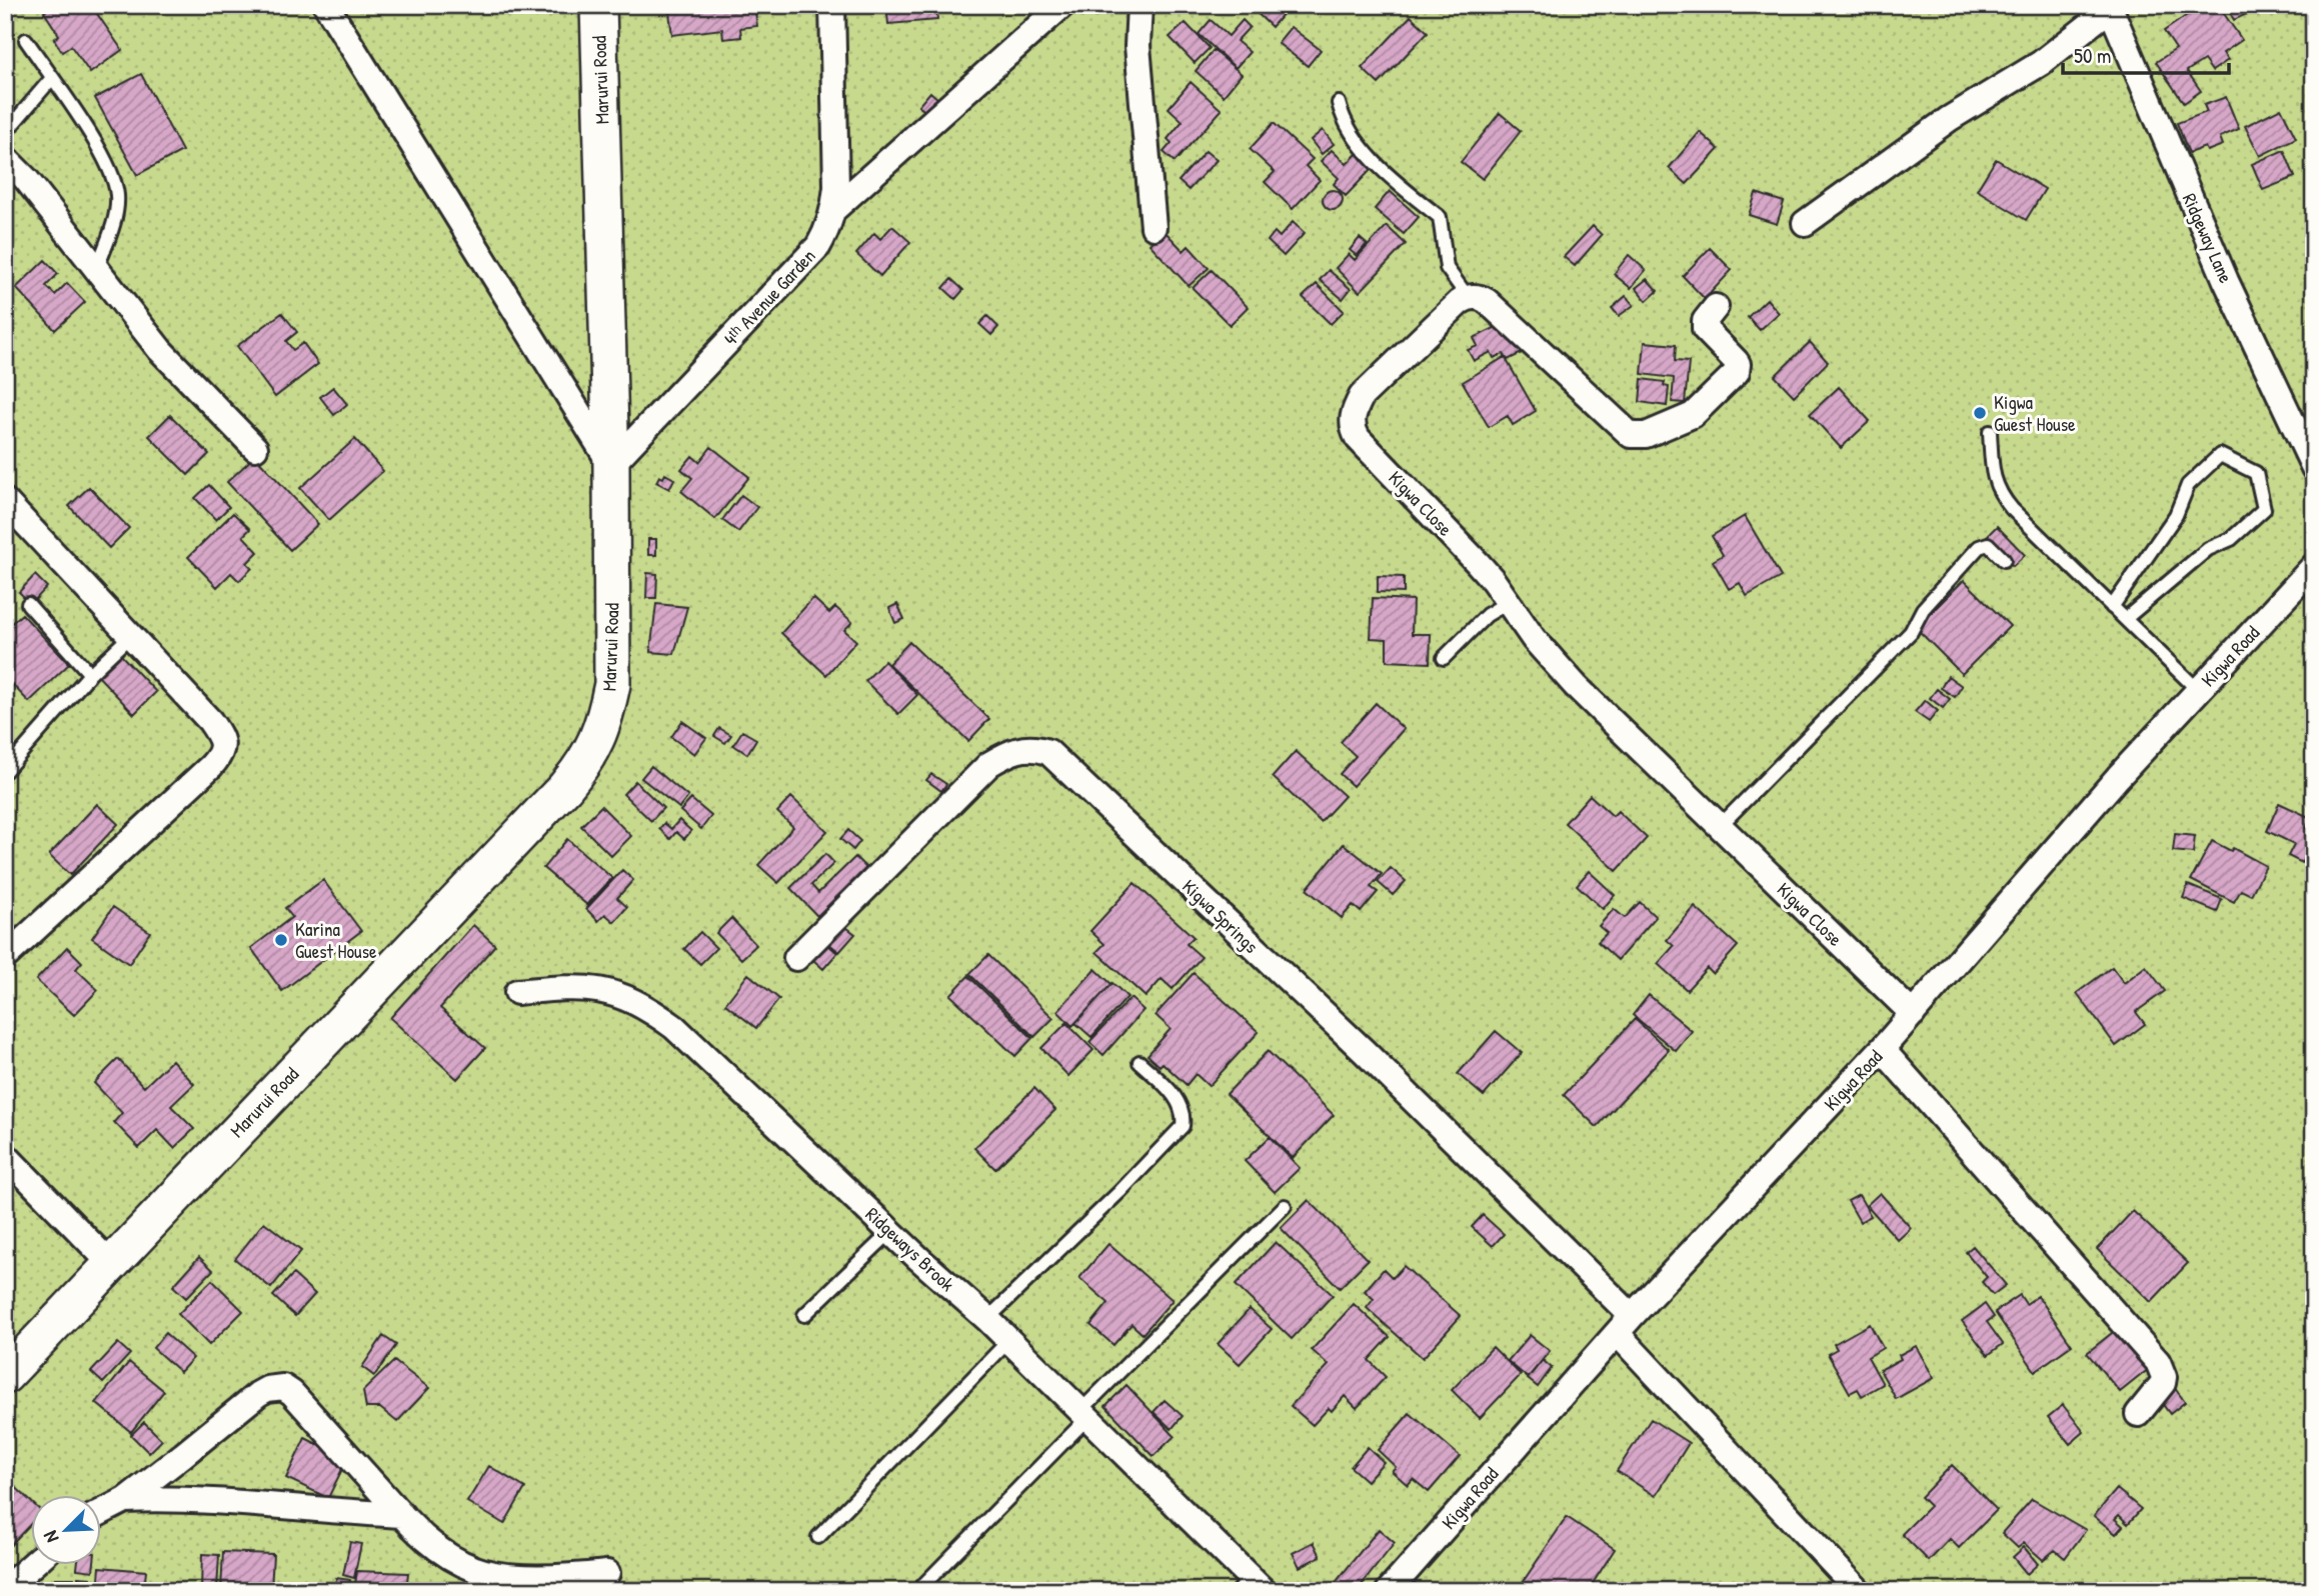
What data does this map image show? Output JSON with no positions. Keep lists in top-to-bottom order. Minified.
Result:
{"streets":{"street":["Marurui Road","Ridgeway Lane","4ᵗʰ Avenue Garden","Kigwa Close","Kigwa Road","Kigwa Springs","Ridgeways Brook"]},"crossings":[["Marurui Road","4ᵗʰ Avenue Garden"],["Kigwa Close","Kigwa Road"],["Kigwa Road","Kigwa Springs"]],"places":["Kigwa Guest House","Karina Guest House"],"scale_bar":"50 m","north":"bottom left"}
